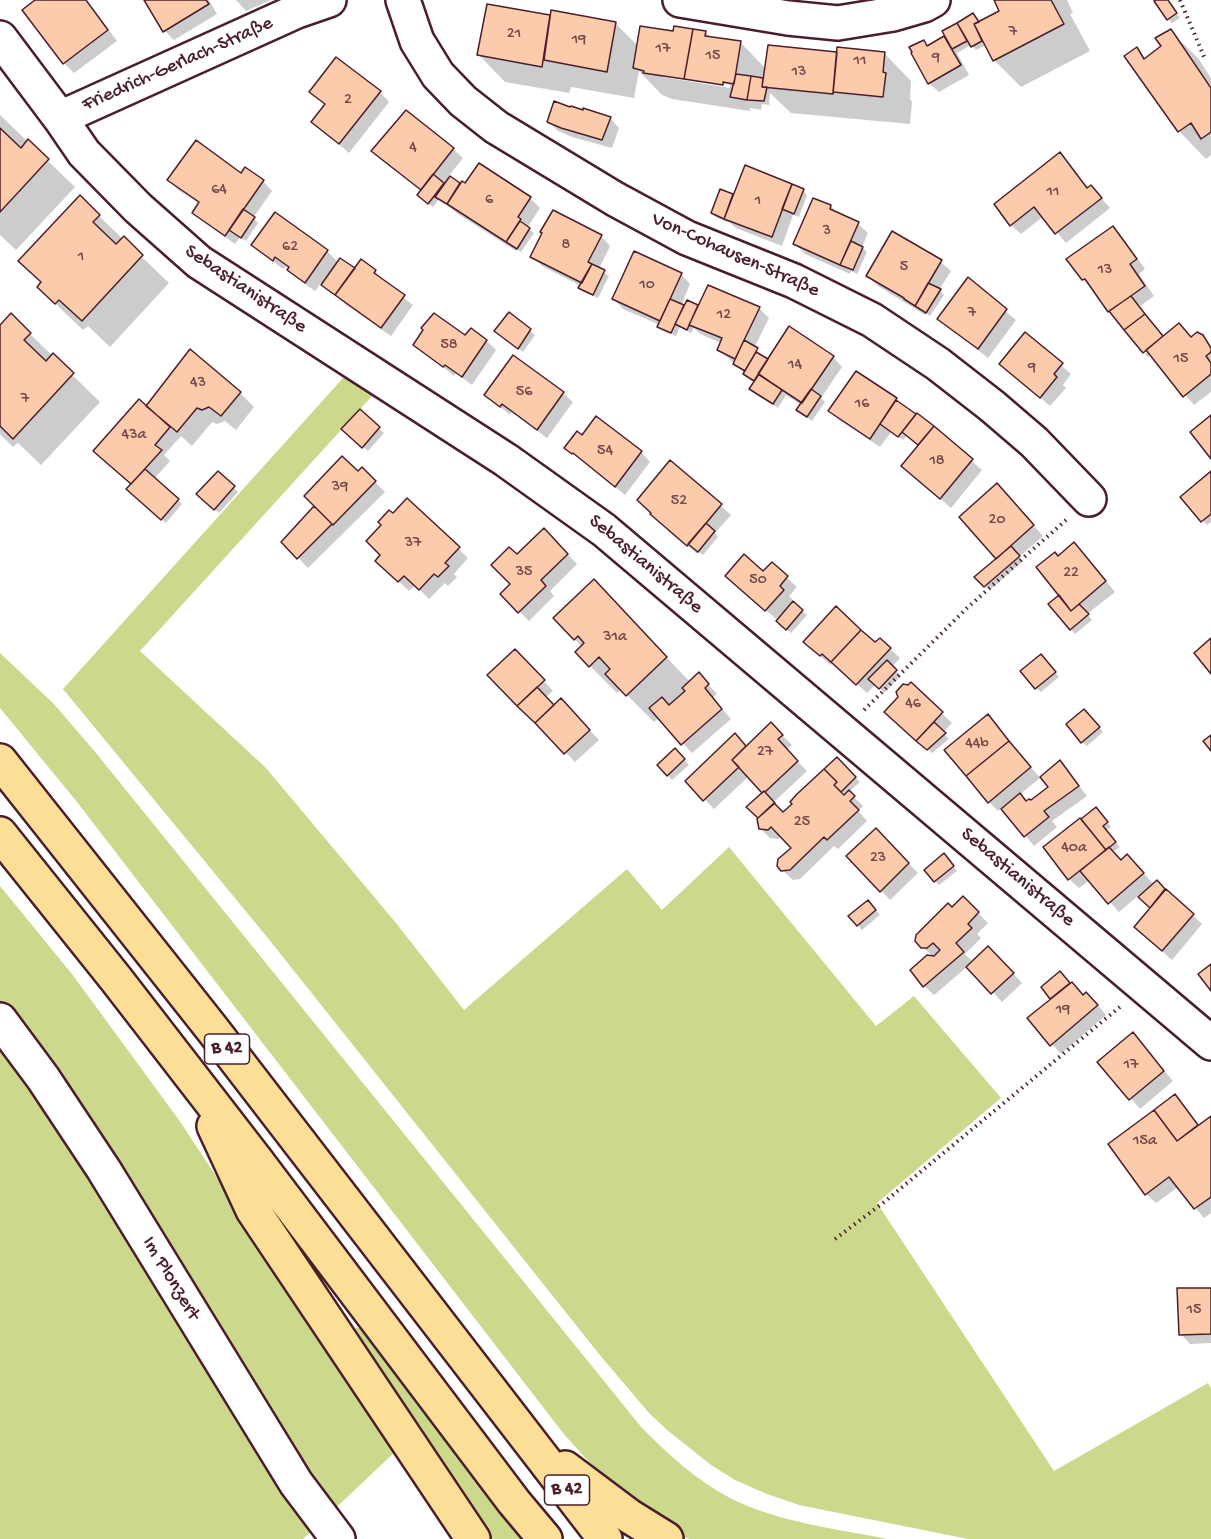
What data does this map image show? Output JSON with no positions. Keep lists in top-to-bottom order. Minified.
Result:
{"streets":{"highway":["B 42"],"street":["Friedrich-Gerlach-Straße","Von-Cohausen-Straße","Sebastianistraße","Im Plonzert"]},"crossings":[["Friedrich-Gerlach-Straße","Sebastianistraße"]],"house_numbers":["7","21","19","17","15","9","11","13","2","4","64","11","6","1","3","8","62","1","5","13","10","7","12","58","15","14","9","43","56","7","16","43a","54","18","39","52","20","37","35","22","50","31a","46","44b","27","25","40a","23","19","17","15a","15"]}
